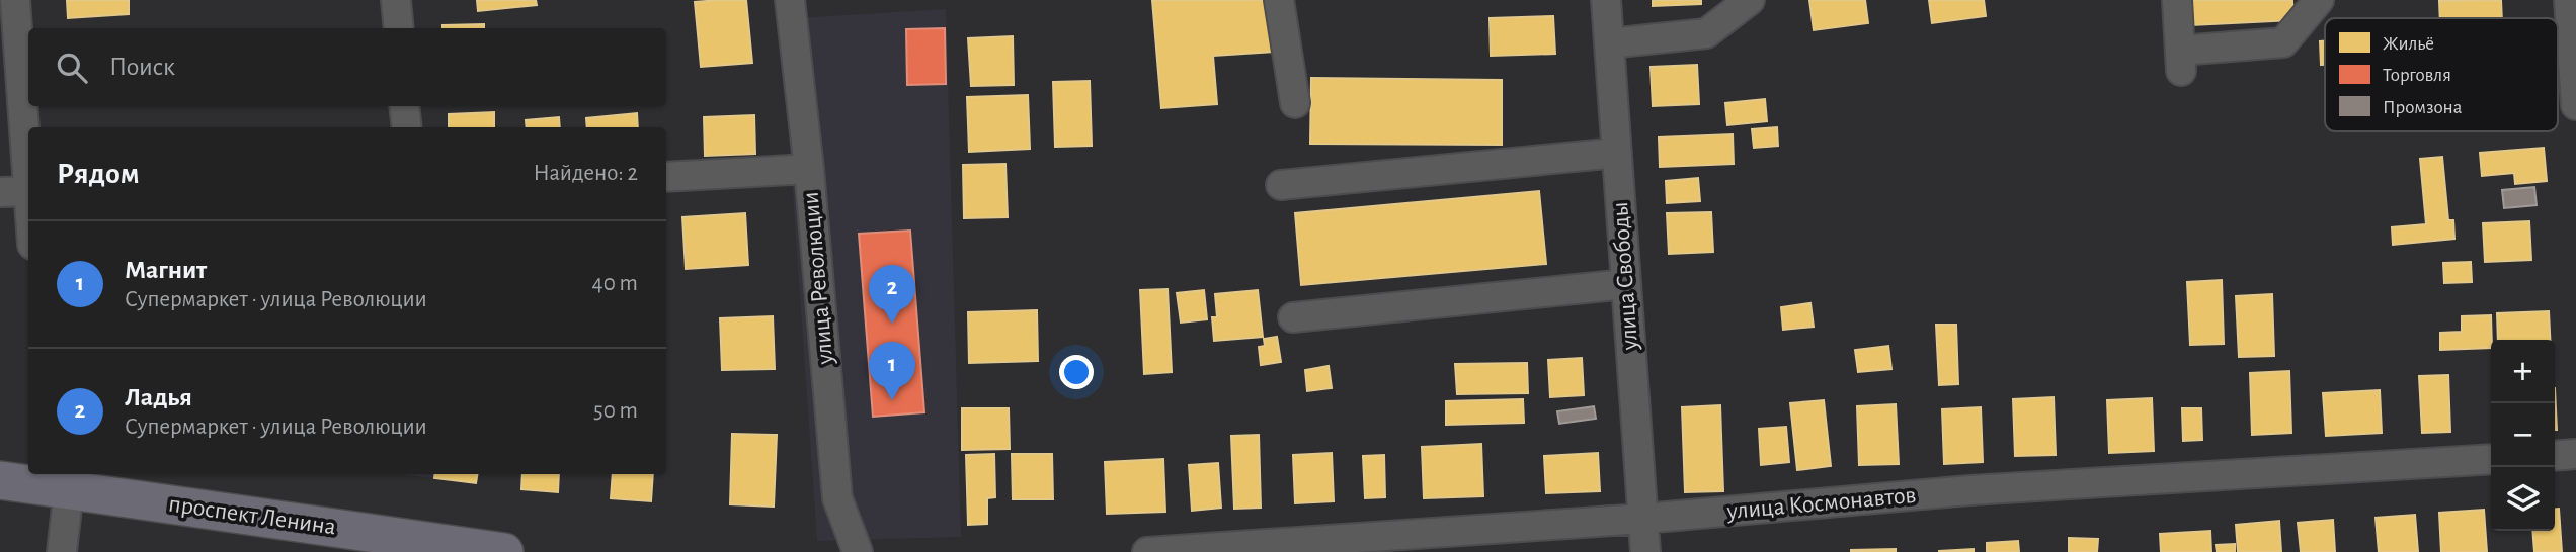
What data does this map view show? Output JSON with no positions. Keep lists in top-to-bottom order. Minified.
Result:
{"streets":{"main road":["проспект Ленина"],"street":["улица Свободы","улица Революции","улица Космонавтов"]},"crossings":[["улица Свободы","улица Космонавтов"]],"legend":["Жильё","Торговля","Промзона"],"page":{"search":"Поиск","heading":["Рядом","Найдено: 2"],"list":[{"mark":"1","name":"Магнит","note":"Супермаркет · улица Революции","value":"40 m"},{"mark":"2","name":"Ладья","note":"Супермаркет · улица Революции","value":"50 m"}],"pins":["2","1"],"map_buttons":["+","−"]}}
